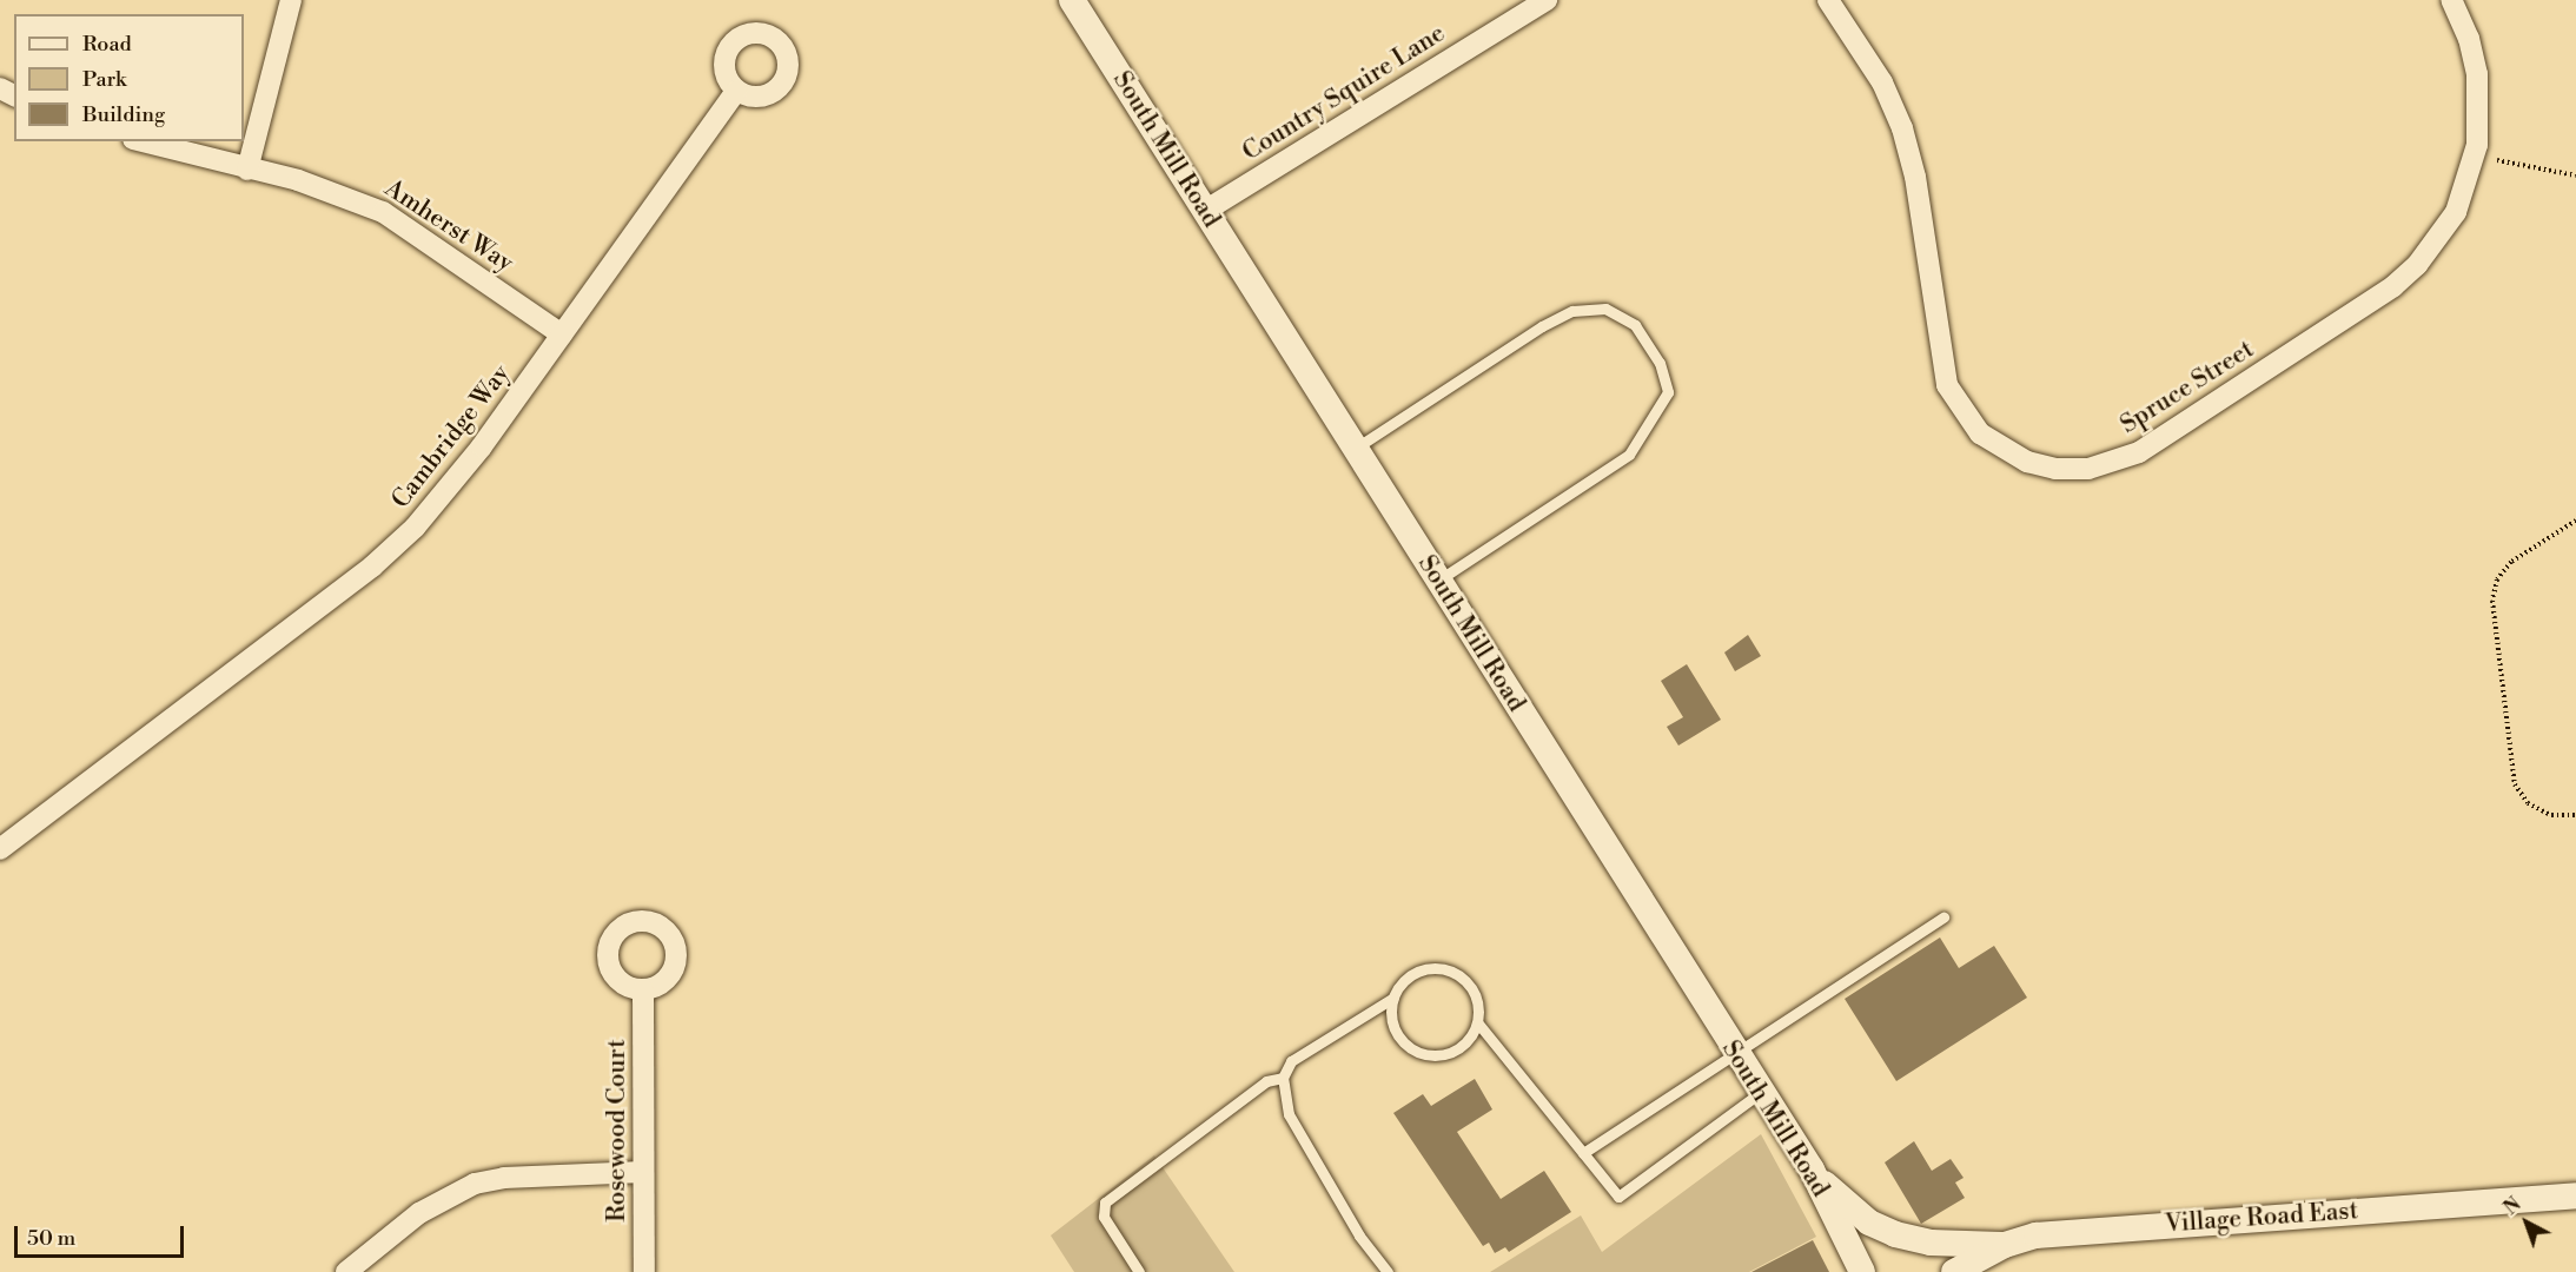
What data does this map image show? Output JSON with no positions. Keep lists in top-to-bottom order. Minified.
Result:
{"streets":{"street":["Country Squire Lane","South Mill Road","Amherst Way","Spruce Street","Cambridge Way","Rosewood Court","Village Road East"]},"crossings":[["Country Squire Lane","South Mill Road"],["Amherst Way","Cambridge Way"]],"legend":["Road","Park","Building"],"scale_bar":"50 m","north":"top left"}
